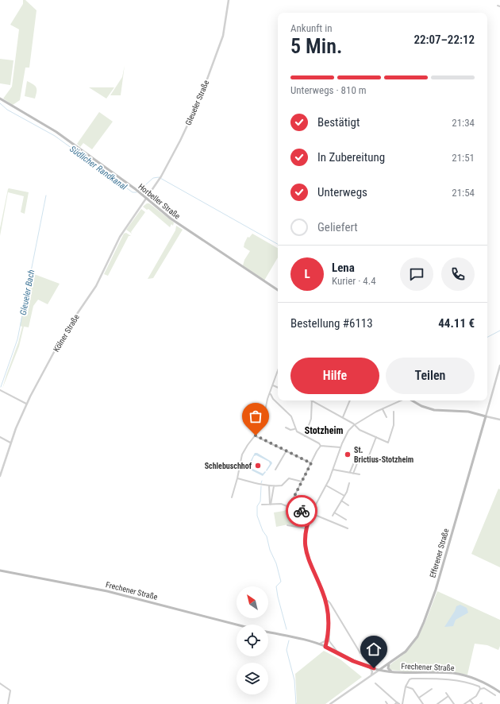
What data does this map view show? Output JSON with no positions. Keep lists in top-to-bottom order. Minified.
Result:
{"streets":{"main road":["Horbeller Straße","Efferener Straße","Frechener Straße"],"street":["Gleueler Straße","Kölner Straße"]},"crossings":[["Gleueler Straße","Horbeller Straße"],["Gleueler Straße","Kölner Straße"],["Horbeller Straße","Kölner Straße"],["Efferener Straße","Frechener Straße"]],"districts":["Stotzheim"],"water":["Südlicher Randkanal","Gleueler Bach"],"places":["St. Brictius-Stotzheim","Schlebuschhof"],"north":"top left","page":{"heading":["5 Min.","Ankunft in","22:07–22:12"],"panel":["Lena","Kurier · 4.4","Bestellung #6113","44.11 €"],"bar":"Unterwegs · 810 m","list":[["Bestätigt","21:34"],["In Zubereitung","21:51"],["Unterwegs","21:54"],"Geliefert"],"round":"L","buttons":["Hilfe","Teilen"]}}
